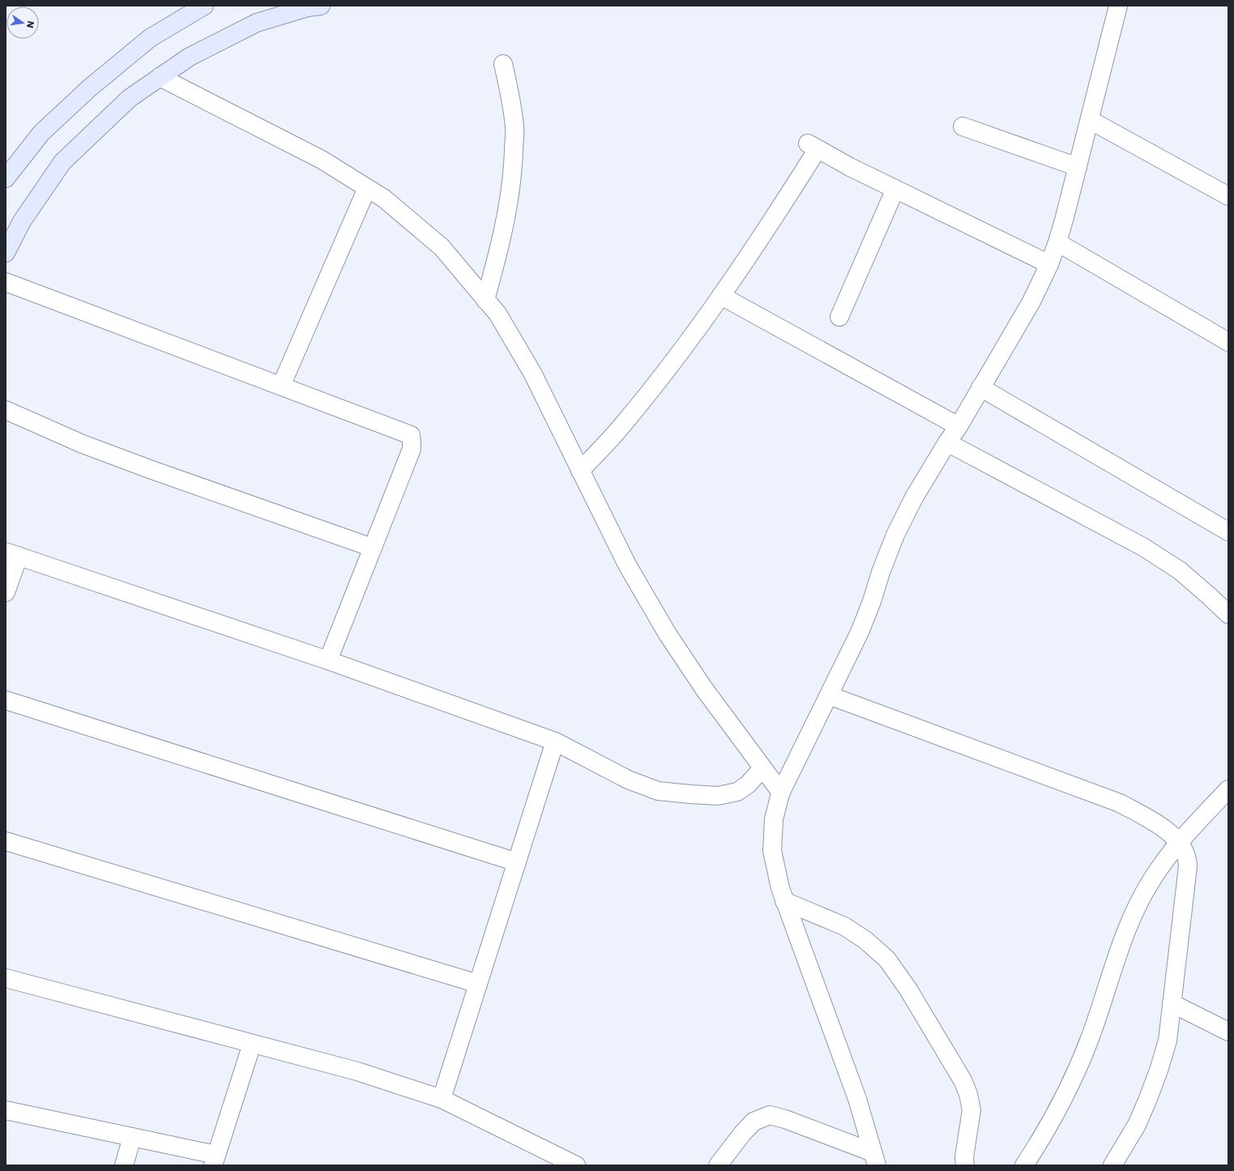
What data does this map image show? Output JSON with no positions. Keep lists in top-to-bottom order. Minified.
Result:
{"north":"right"}
